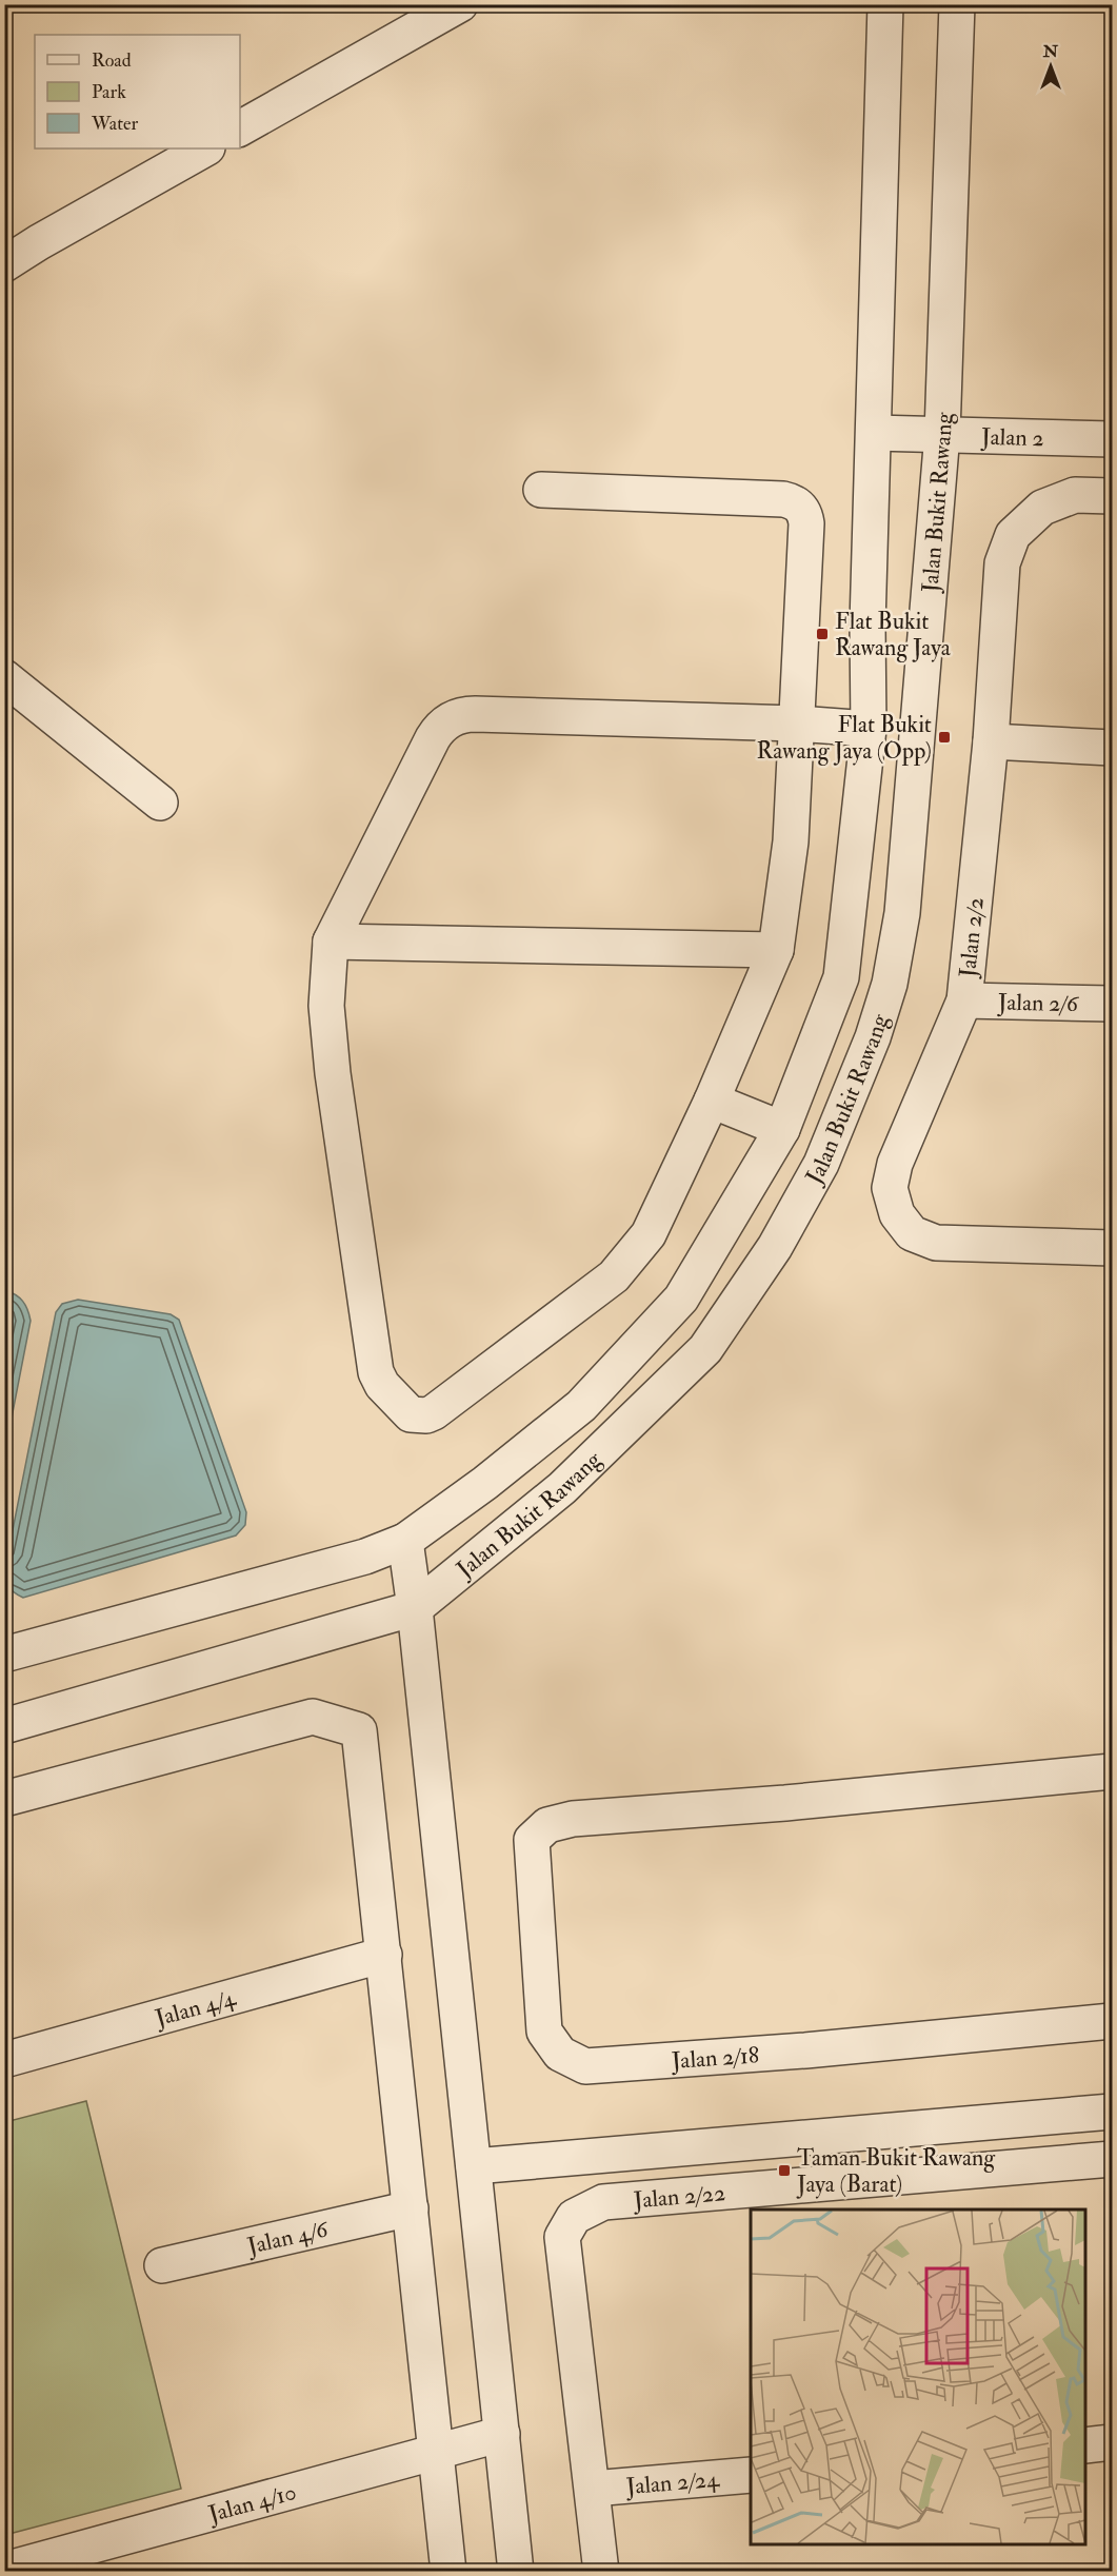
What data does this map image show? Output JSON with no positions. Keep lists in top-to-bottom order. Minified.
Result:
{"streets":{"street":["Jalan 2","Jalan Bukit Rawang","Jalan 2/2","Jalan 2/6","Jalan 4/4","Jalan 2/18","Jalan 2/22","Jalan 4/6","Jalan 2/24","Jalan 4/10"]},"crossings":[["Jalan 2","Jalan Bukit Rawang"],["Jalan 2/2","Jalan 2/6"],["Jalan 2/22","Jalan 2/24"]],"places":{"transit":["Flat Bukit Rawang Jaya","Flat Bukit Rawang Jaya (Opp)","Taman Bukit Rawang Jaya (Barat)"]},"legend":["Road","Park","Water"],"north":"top"}
